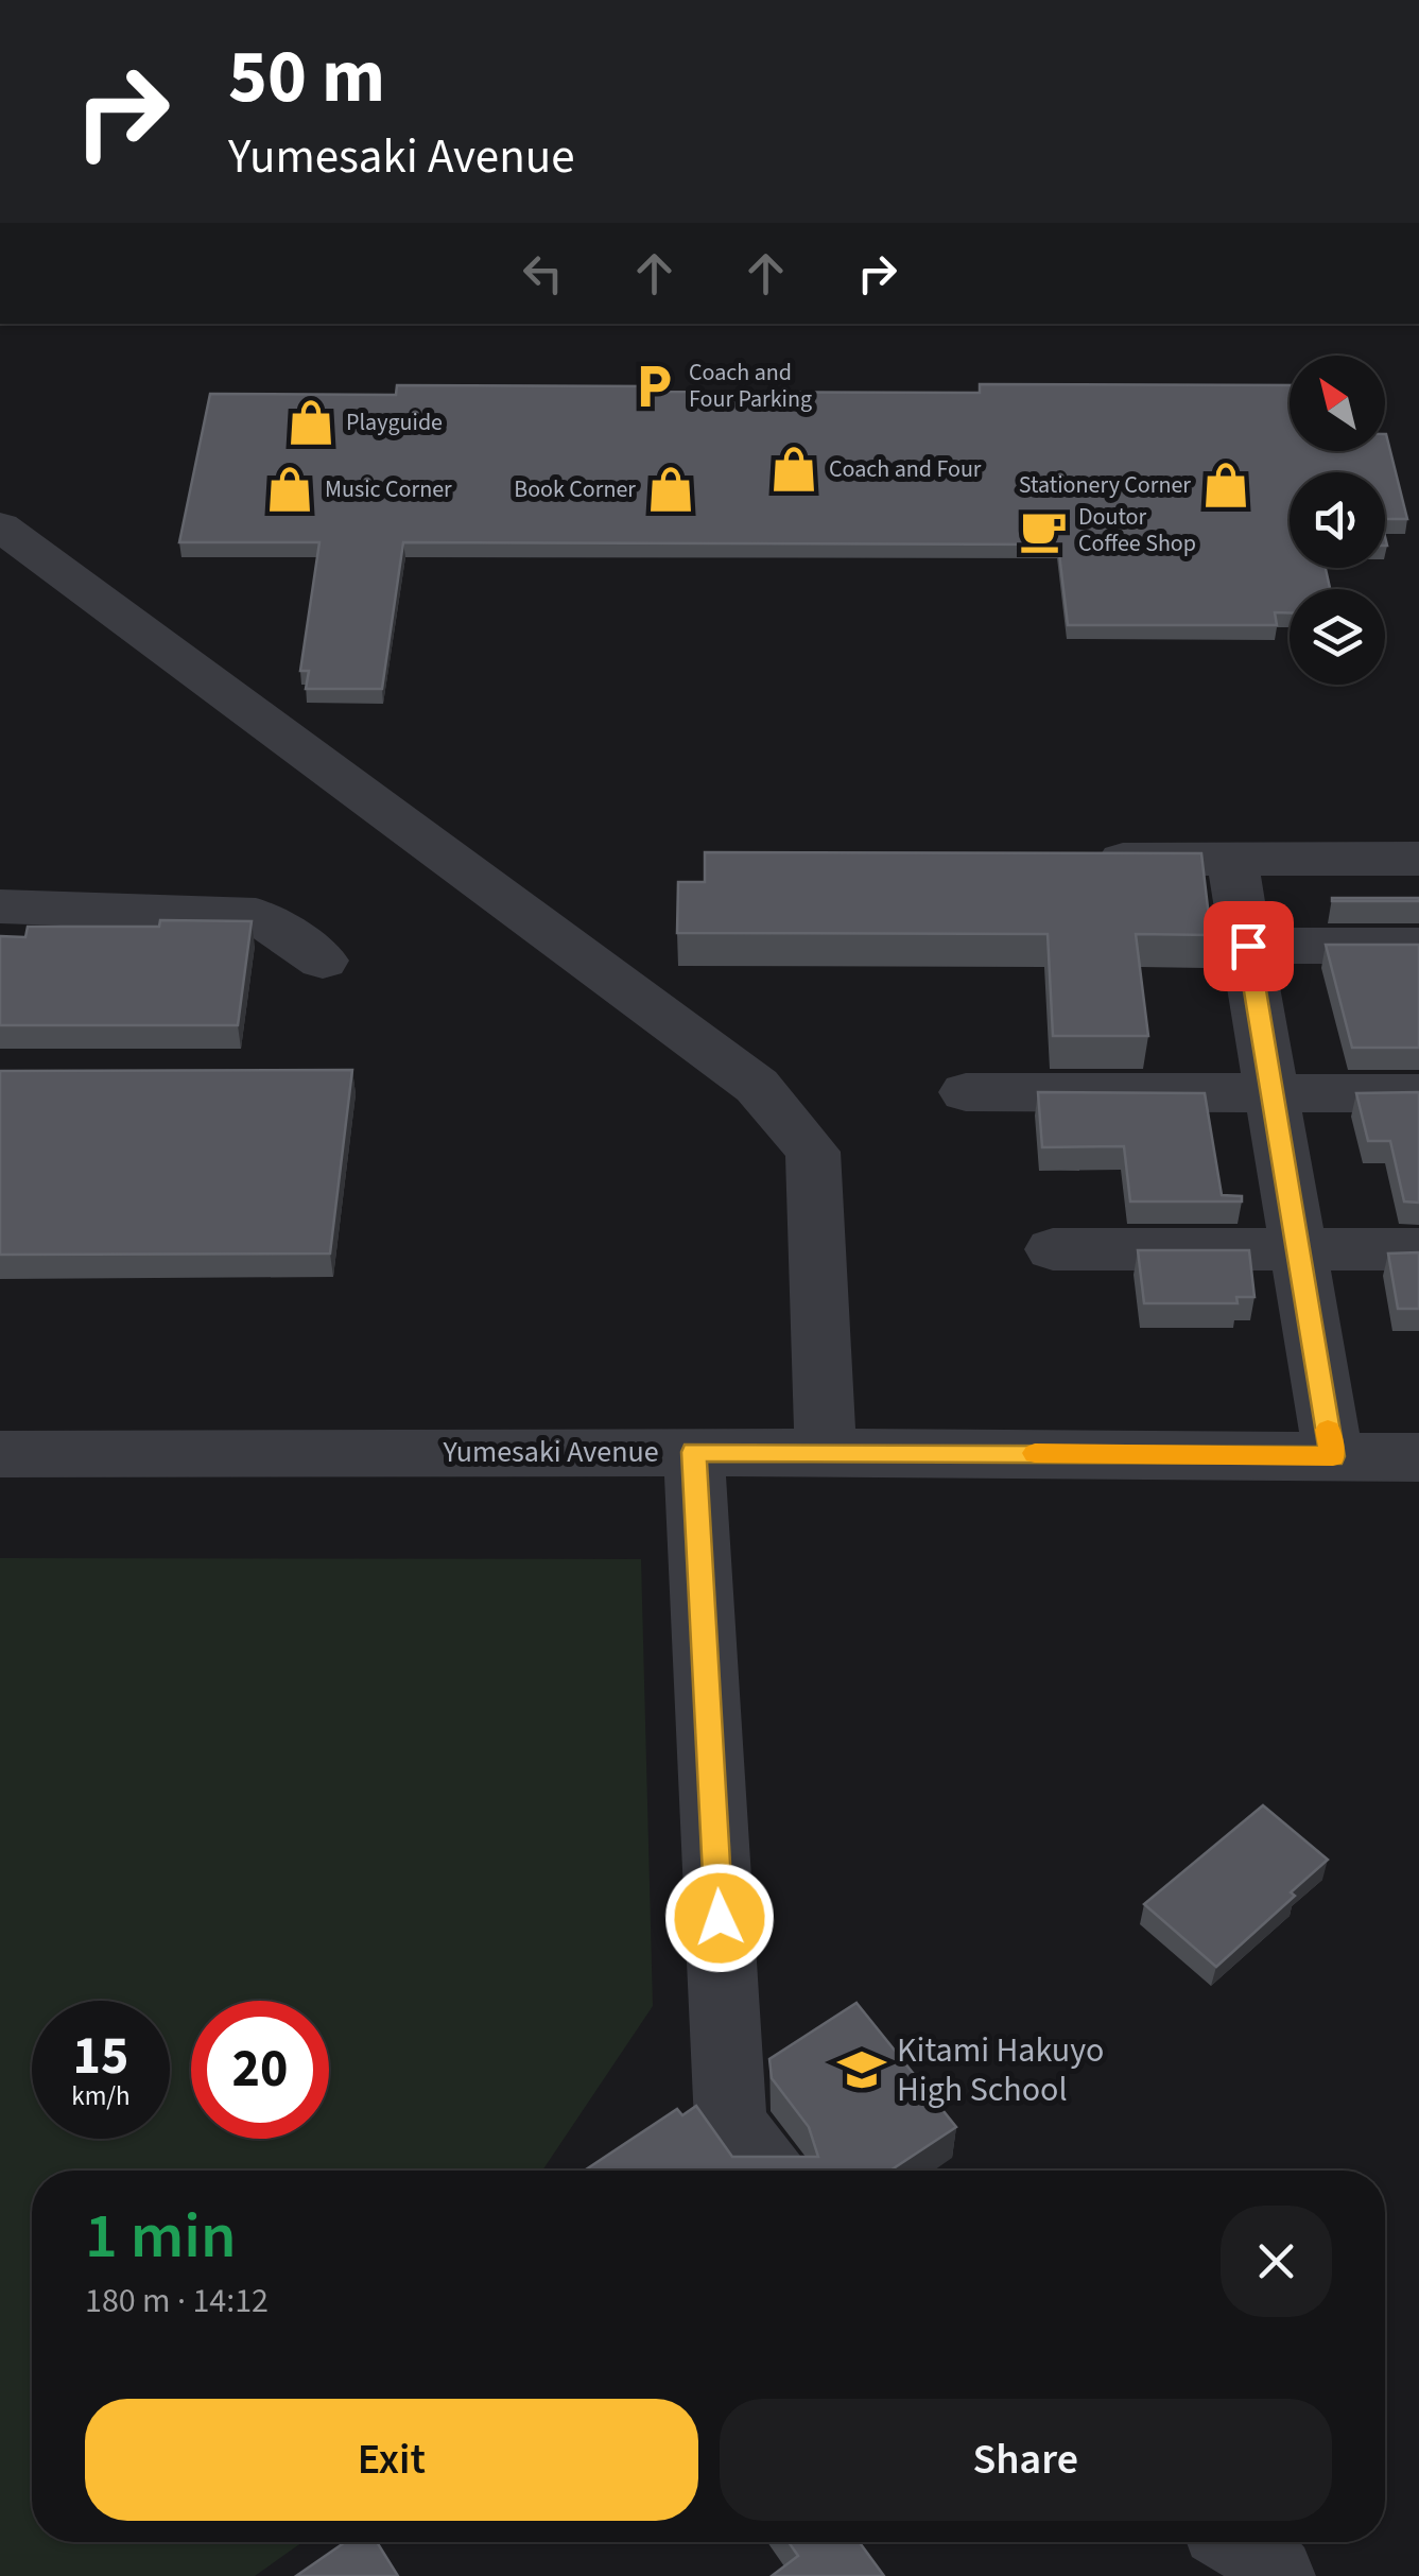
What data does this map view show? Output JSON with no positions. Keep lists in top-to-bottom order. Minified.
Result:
{"streets":{"street":["Yumesaki Avenue"]},"places":{"parking":["Coach and Four Parking"],"shop":["Playguide","Coach and Four","Stationery Corner","Music Corner","Book Corner"],"cafe":["Doutor Coffee Shop"],"school or university":["Kitami Hakuyo High School"]},"north":"top left","page":{"turn":["50 m","Yumesaki Avenue"],"speed":"15 km/h","limit":"20","heading":["1 min","180 m · 14:12"],"buttons":["Exit","Share"]}}
